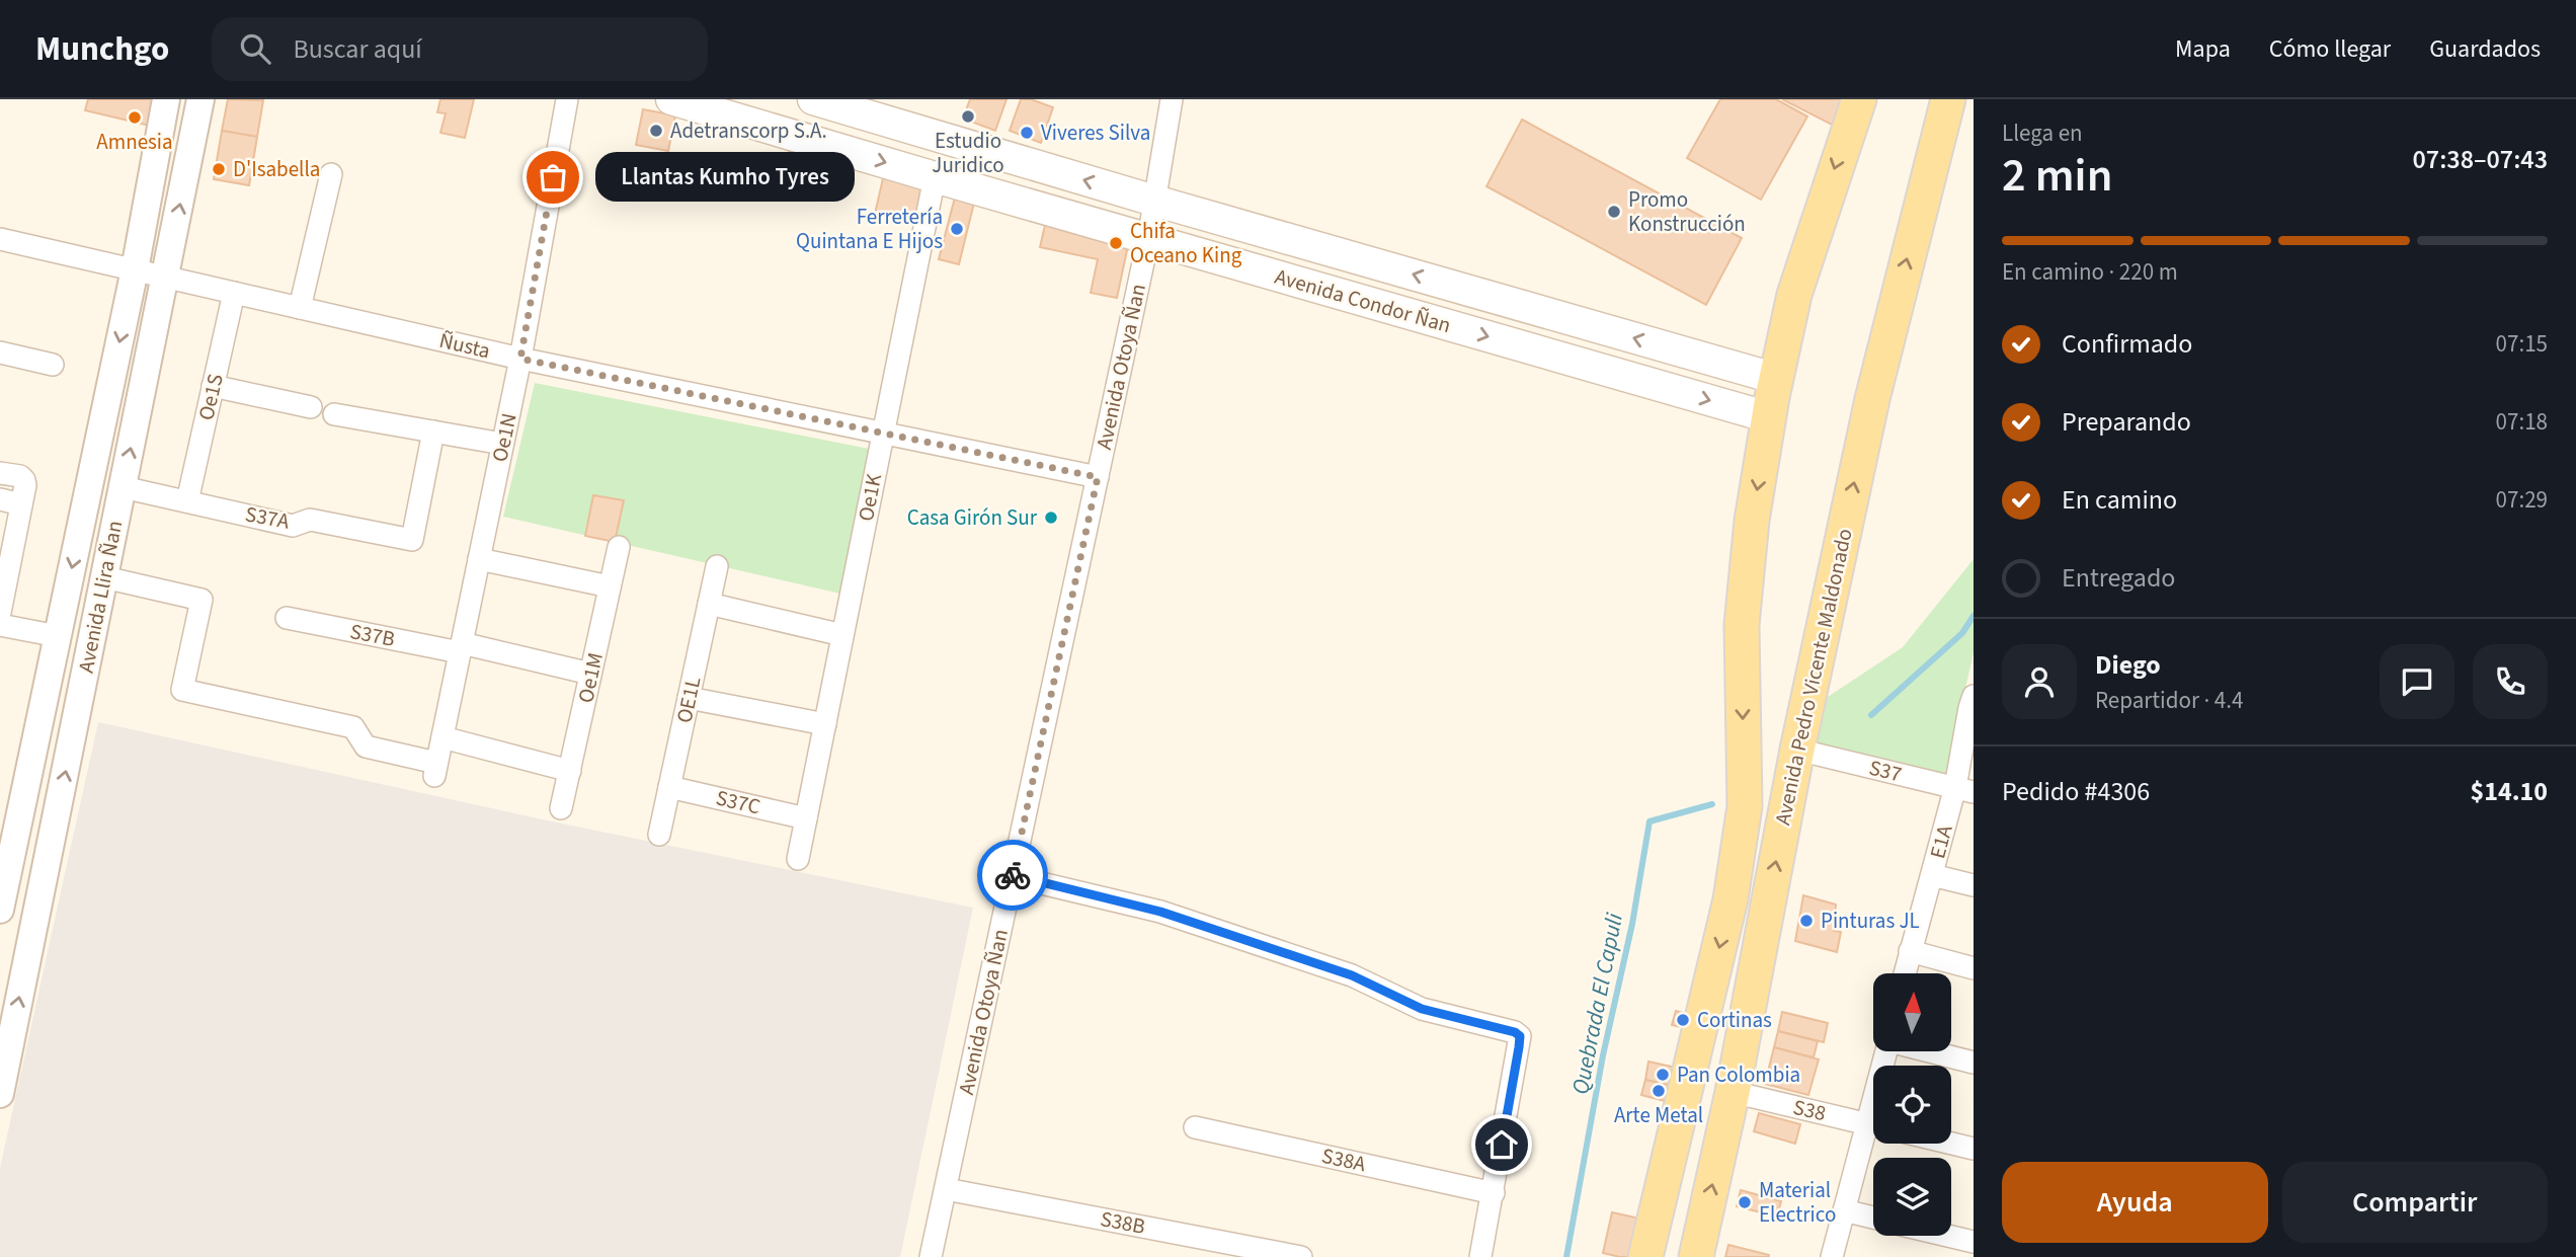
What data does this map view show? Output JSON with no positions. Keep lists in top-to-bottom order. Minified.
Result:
{"streets":{"main road":["Avenida Condor Ñan","Avenida Pedro Vicente Maldonado"],"street":["Ñusta","Avenida Otoya Ñan","Oe1S","Oe1N","Oe1K","S37A","Avenida Llira Ñan","S37B","Oe1M","OE1L","S37","S37C","E1A","S38","S38A","S38B"]},"crossings":[["Avenida Condor Ñan","Avenida Otoya Ñan"],["Avenida Condor Ñan","Oe1K"],["Avenida Condor Ñan","Avenida Pedro Vicente Maldonado"],["Ñusta","Avenida Otoya Ñan"],["Ñusta","Oe1S"],["Ñusta","Oe1N"],["Ñusta","Oe1K"],["Ñusta","Avenida Llira Ñan"],["Avenida Otoya Ñan","S38B"],["Oe1S","S37A"],["Oe1N","Avenida Llira Ñan"],["Oe1N","S37B"],["Oe1K","S37C"],["S37A","Avenida Llira Ñan"],["S37B","Oe1M"],["Avenida Pedro Vicente Maldonado","S37"],["Avenida Pedro Vicente Maldonado","S38"],["OE1L","S37C"],["S37","E1A"]],"water":["Quebrada El Capuli"],"places":["Estudio Juridico","Amnesia","Adetranscorp S.A.","Viveres Silva","D'Isabella","Llantas Kumho Tyres","Promo Konstrucción","Ferretería Quintana E Hijos","Chifa Oceano King","Casa Girón Sur","Pinturas JL","Cortinas","Pan Colombia","Arte Metal","Material Electrico"],"north":"top","page":{"header":"Munchgo","search":"Buscar aquí","nav":["Mapa","Cómo llegar","Guardados"],"heading":["2 min","Llega en","07:38–07:43"],"panel":["Diego","Repartidor · 4.4","Pedido #4306","$14.10"],"bubble":"Llantas Kumho Tyres","bar":"En camino · 220 m","list":[["Confirmado","07:15"],["Preparando","07:18"],["En camino","07:29"],"Entregado"],"buttons":["Ayuda","Compartir"]}}
